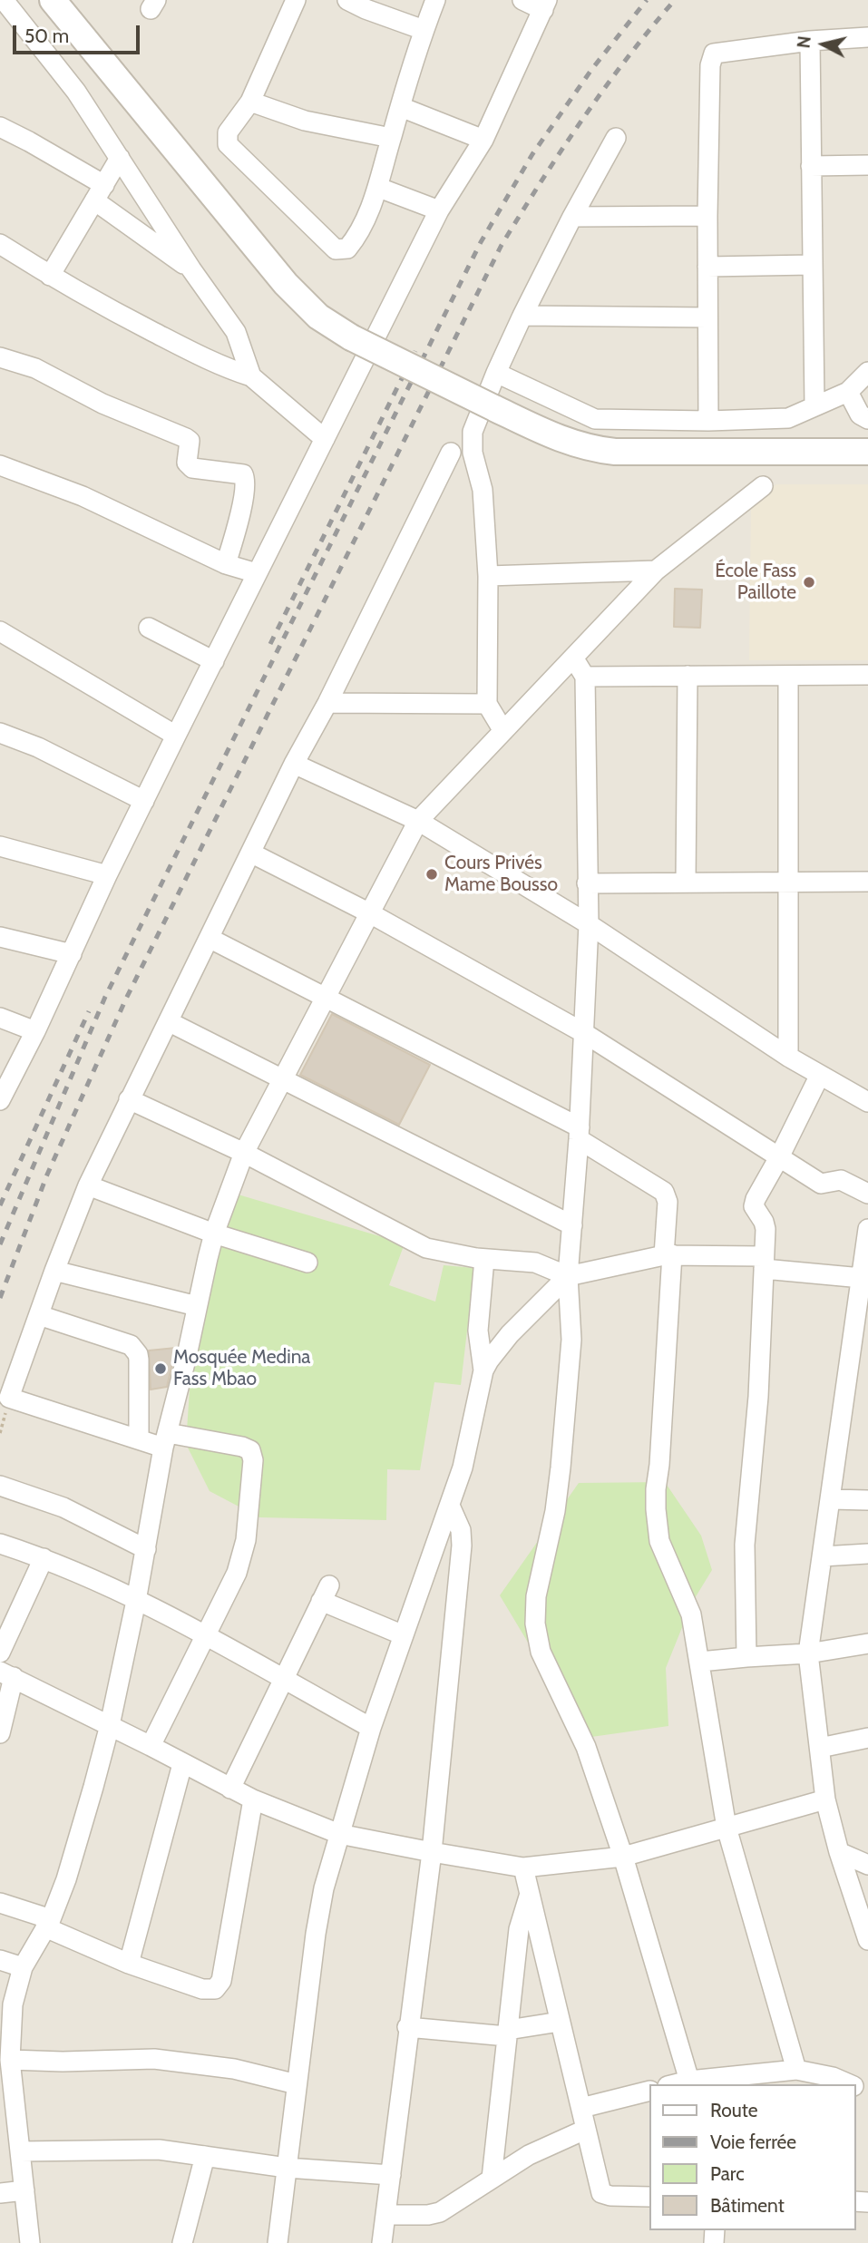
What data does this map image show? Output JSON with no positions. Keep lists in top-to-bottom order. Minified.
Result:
{"places":["École Fass Paillote","Cours Privés Mame Bousso","Mosquée Medina Fass Mbao"],"legend":["Route","Voie ferrée","Parc","Bâtiment"],"scale_bar":"50 m","north":"left"}
